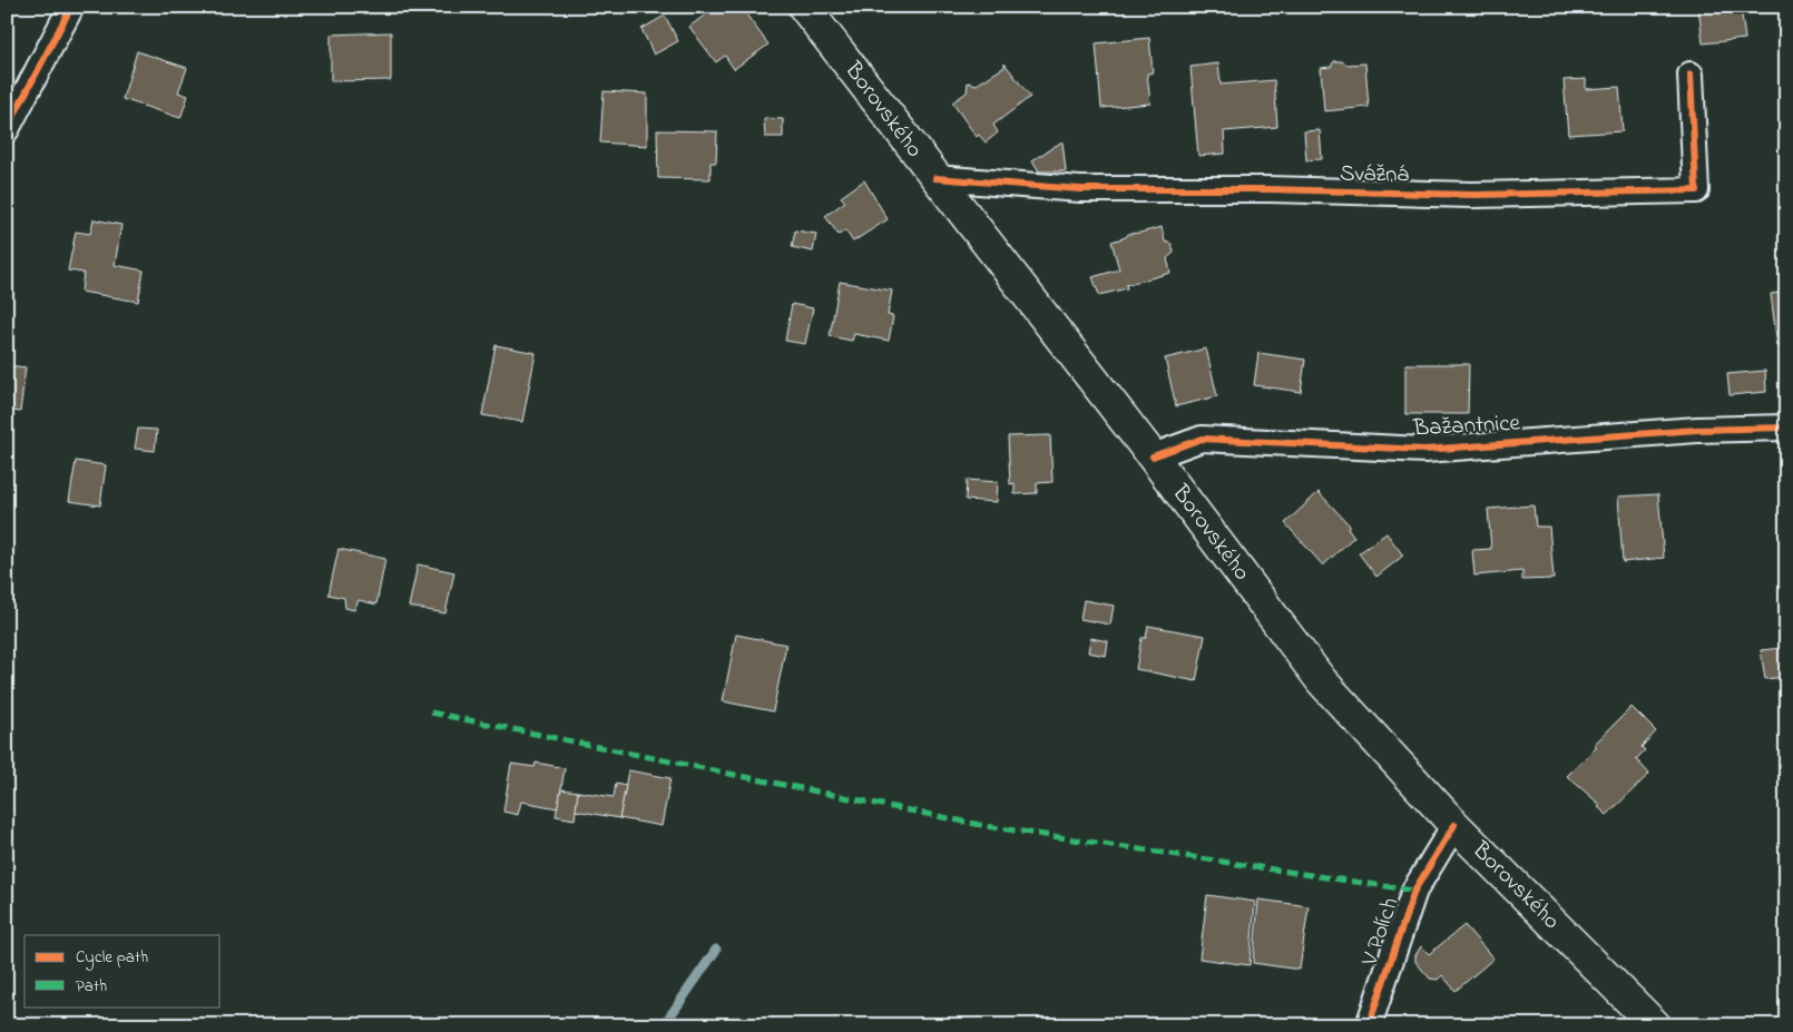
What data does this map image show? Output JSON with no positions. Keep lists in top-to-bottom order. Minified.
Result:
{"streets":{"main road":["Borovského"],"street":["Svážná","Bažantnice","V Polích"]},"crossings":[["Borovského","Svážná"],["Borovského","Bažantnice"],["Borovského","V Polích"]],"legend":["Cycle path","Path"]}
